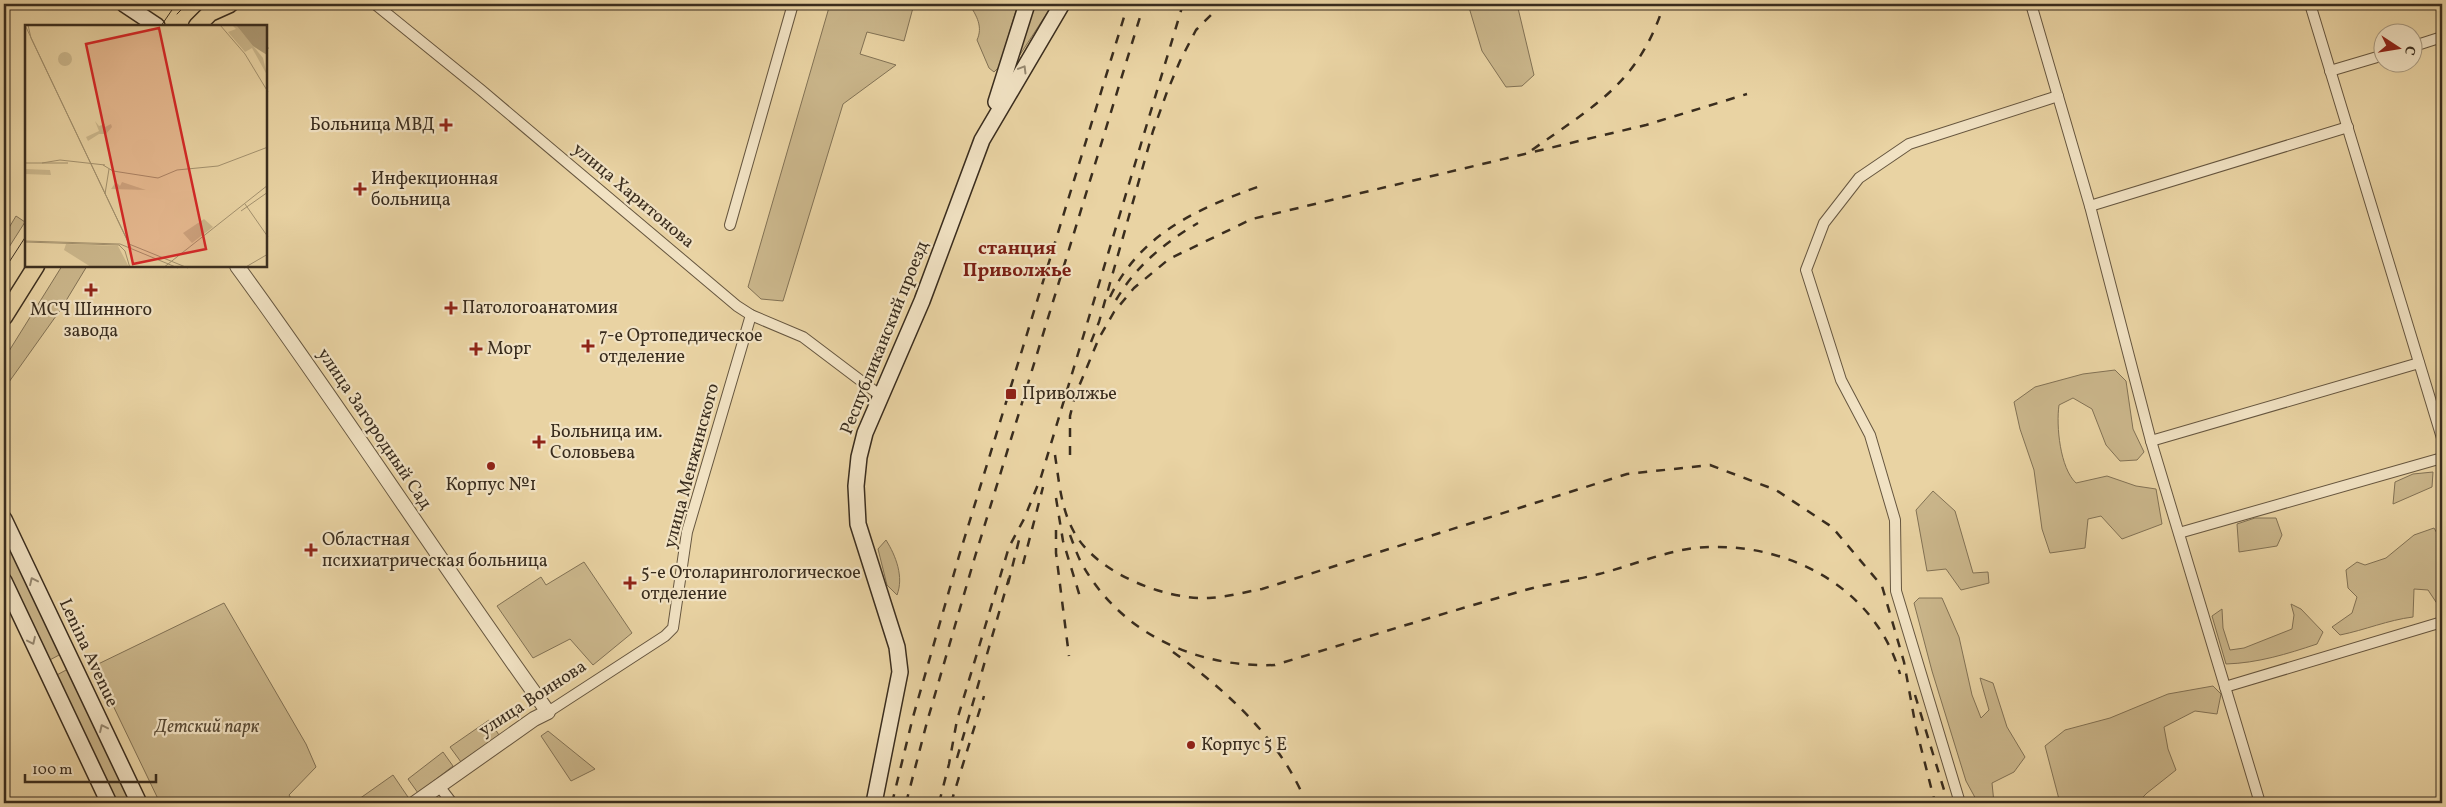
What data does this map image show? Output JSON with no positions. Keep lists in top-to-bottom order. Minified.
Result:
{"streets":{"main road":["Республиканский проезд","Lenina Avenue"],"street":["улица Харитонова","улица Загородный Сад","улица Менжинского","улица Воинова"]},"crossings":[["улица Харитонова","Республиканский проезд"],["улица Харитонова","улица Менжинского"],["улица Загородный Сад","улица Воинова"],["улица Менжинского","улица Воинова"]],"districts":["станция Приволжье"],"parks":["Детский парк"],"places":{"health":["Больница МВД","Инфекционная больница","МСЧ Шинного завода","Патологоанатомия","7-е Ортопедическое отделение","Морг","Больница им. Соловьева","Областная психиатрическая больница","5-е Отоларингологическое отделение"],"transit":["Приволжье"],"other":["Корпус №1","Корпус 5 E"]},"scale_bar":"100 m","north":"right"}
